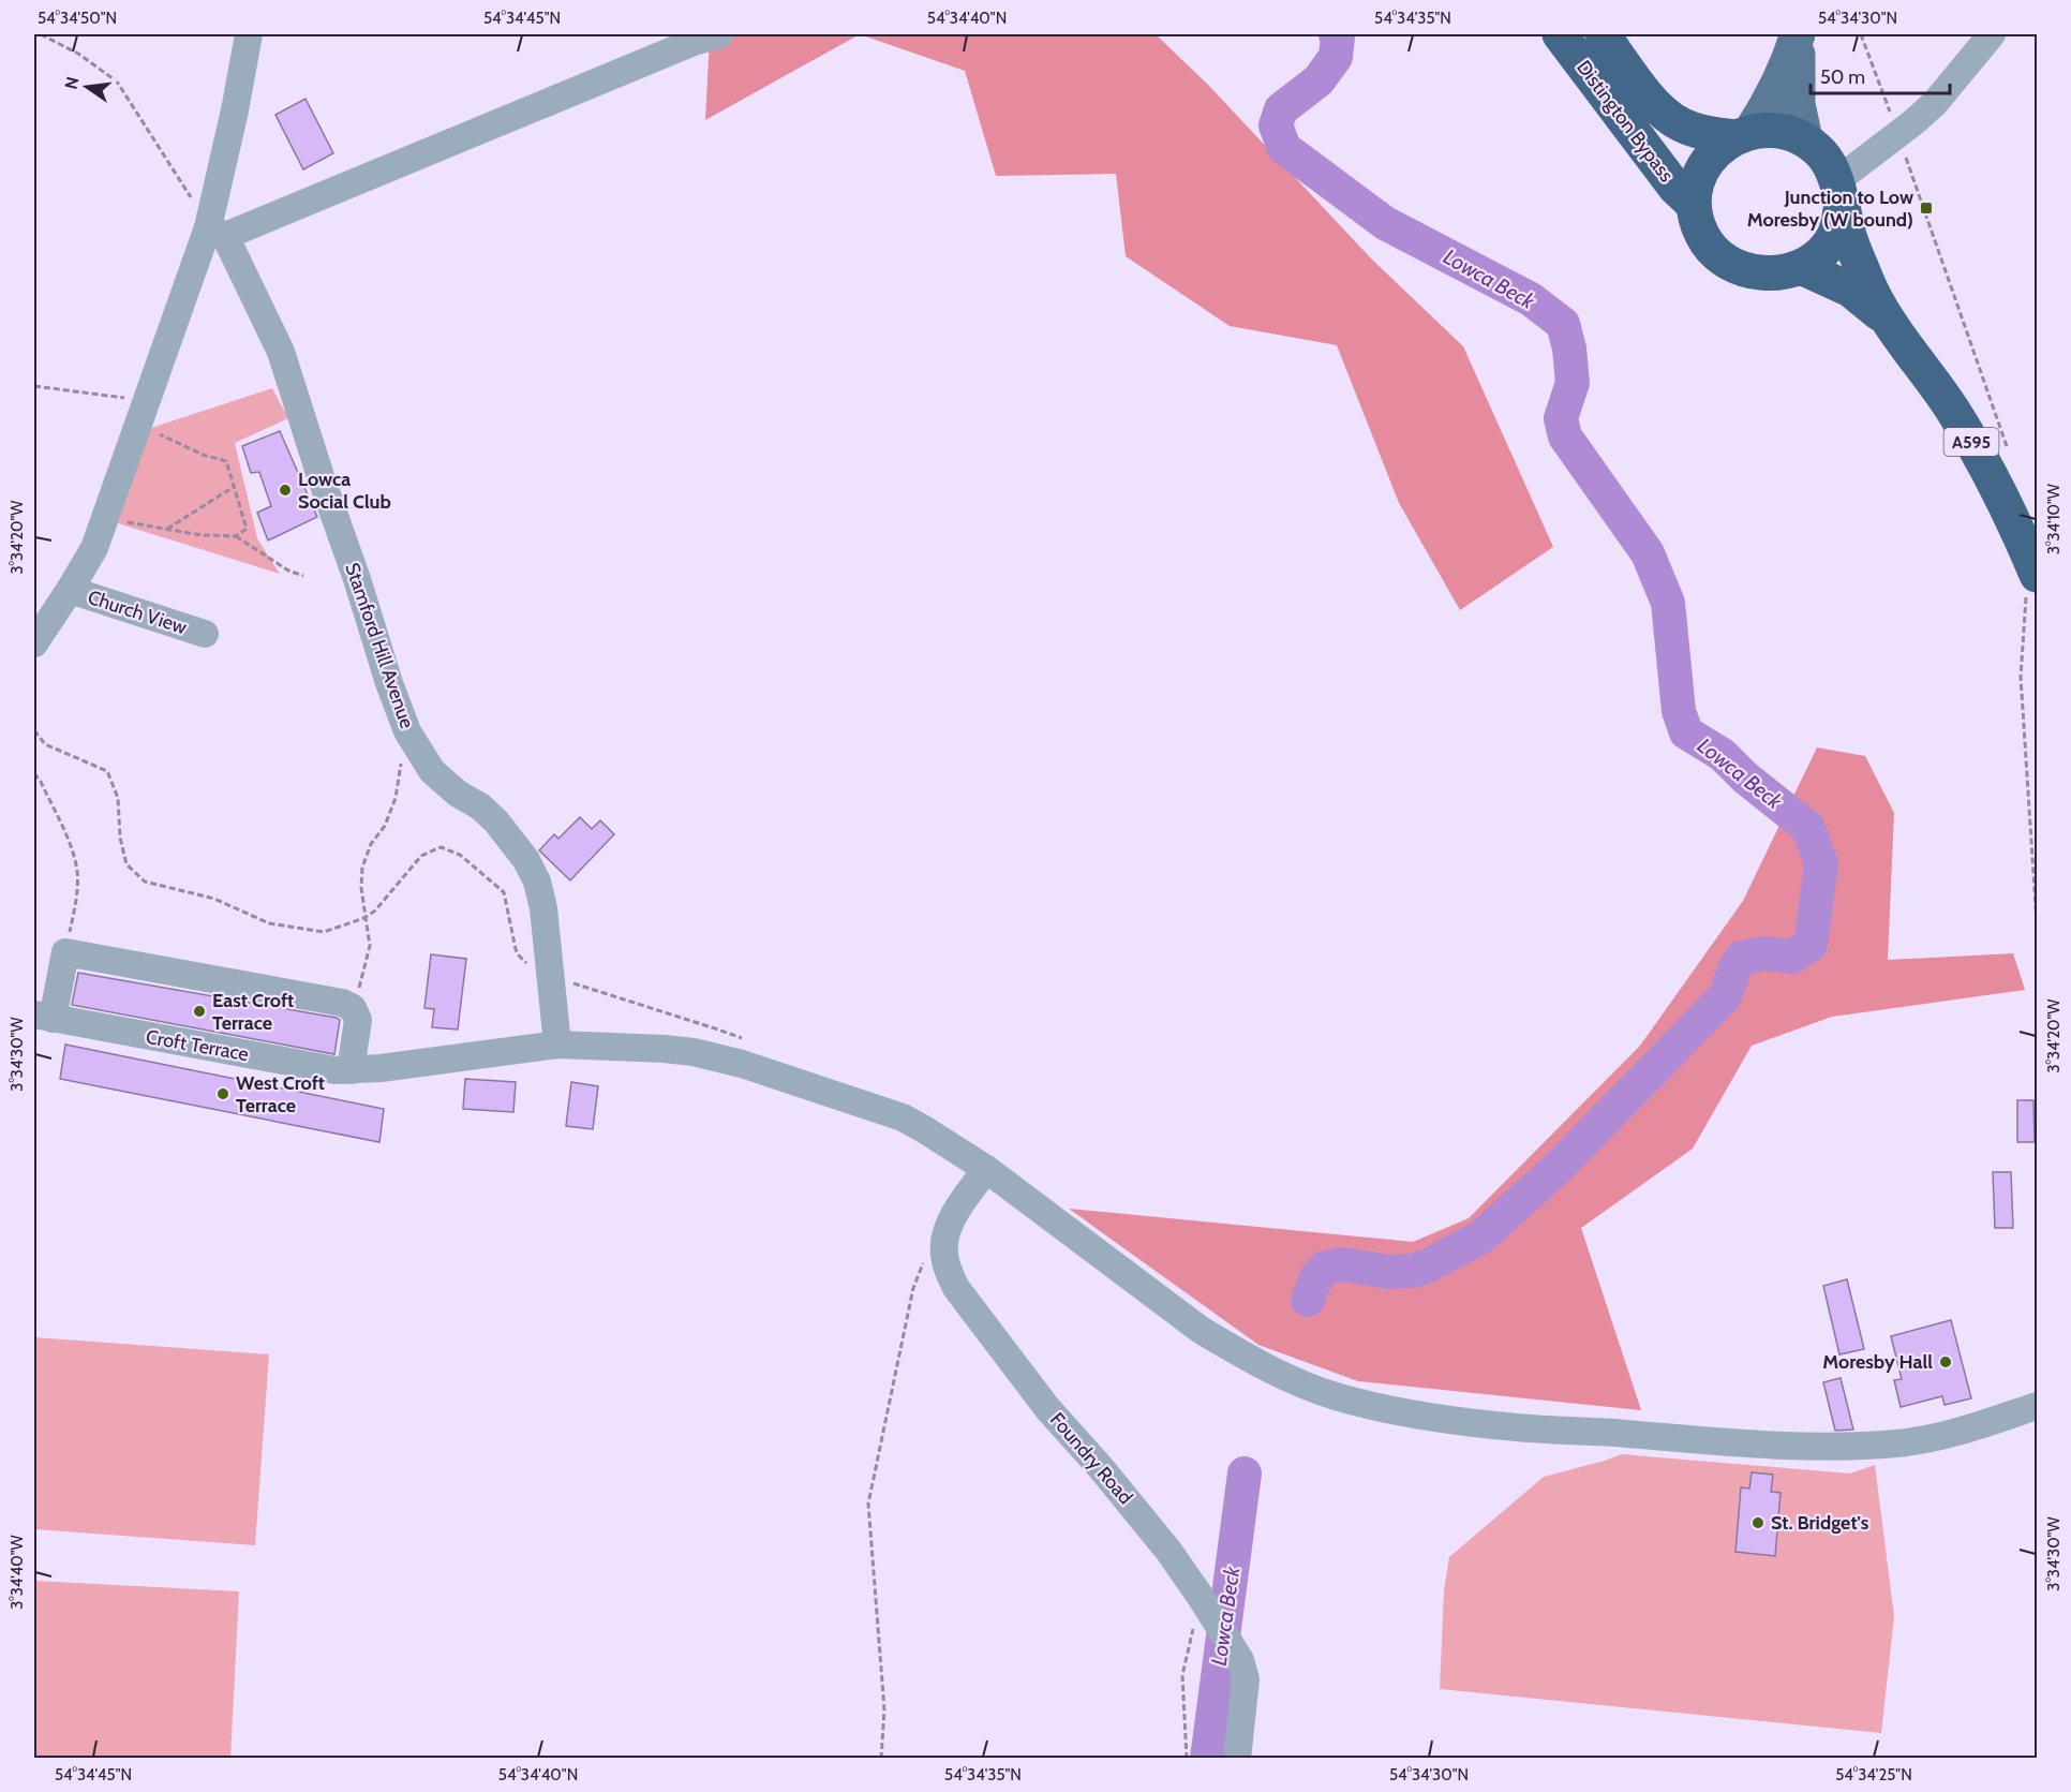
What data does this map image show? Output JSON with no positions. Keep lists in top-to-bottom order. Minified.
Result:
{"streets":{"highway":["Distington Bypass","A595"],"street":["Church View","Stamford Hill Avenue","Croft Terrace","Foundry Road"]},"crossings":[["Distington Bypass","A595"],["Stamford Hill Avenue","Croft Terrace"]],"water":["Lowca Beck"],"places":{"transit":["Junction to Low Moresby (W bound)"],"other":["Lowca Social Club","East Croft Terrace","West Croft Terrace","Moresby Hall","St. Bridget's"]},"scale_bar":"50 m","north":"left","coordinates":["54°34'50\"N","54°34'45\"N","54°34'40\"N","54°34'35\"N","54°34'30\"N","3°34'10\"W","3°34'20\"W","3°34'30\"W","3°34'40\"W","54°34'25\"N"]}
